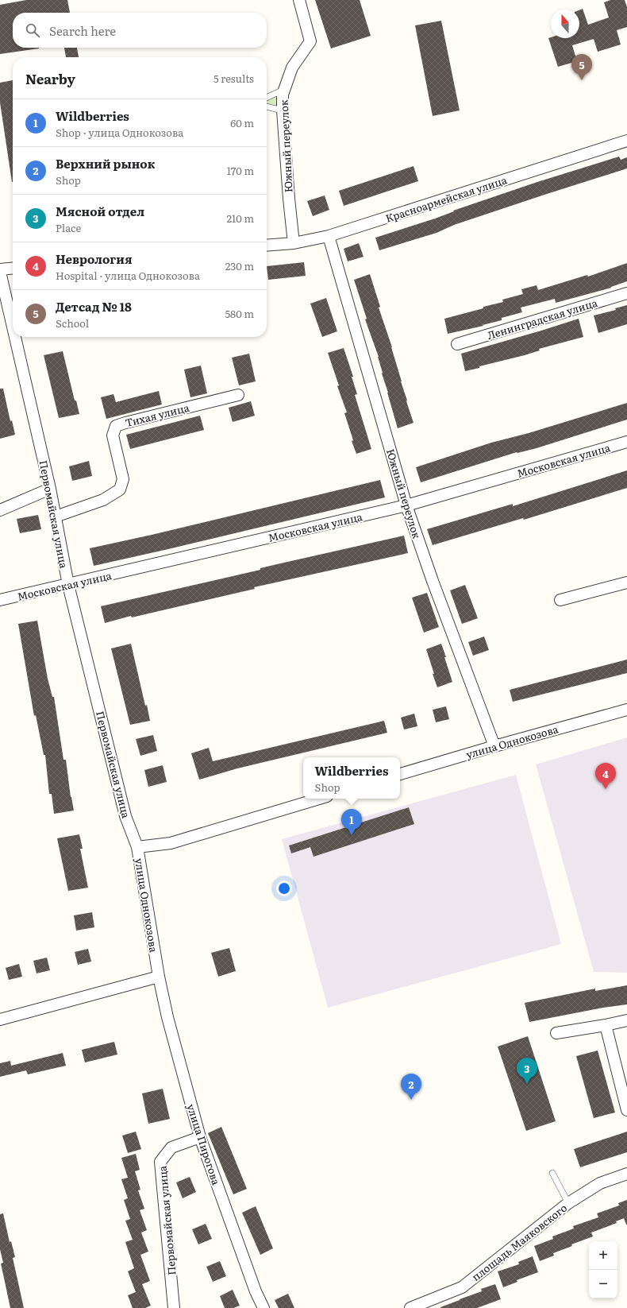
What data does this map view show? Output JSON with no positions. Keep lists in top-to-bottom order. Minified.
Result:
{"streets":{"street":["Южный переулок","Красноармейская улица","Ленинградская улица","Тихая улица","Московская улица","Первомайская улица","улица Однокозова","улица Пирогова","площадь Маяковского"]},"crossings":[["Южный переулок","Красноармейская улица"],["Южный переулок","Московская улица"],["Южный переулок","улица Однокозова"],["Тихая улица","Первомайская улица"],["Московская улица","Первомайская улица"],["Первомайская улица","улица Однокозова"],["Первомайская улица","улица Пирогова"],["улица Однокозова","улица Пирогова"]],"north":"top","page":{"search":"Search here","pins":["5","4","1","3","2"],"heading":["Nearby","5 results"],"list":[{"mark":"1","name":"Wildberries","note":"Shop · улица Однокозова","value":"60 m"},{"mark":"2","name":"Верхний рынок","note":"Shop","value":"170 m"},{"mark":"3","name":"Мясной отдел","note":"Place","value":"210 m"},{"mark":"4","name":"Неврология","note":"Hospital · улица Однокозова","value":"230 m"},{"mark":"5","name":"Детсад № 18","note":"School","value":"580 m"}],"popup":["Wildberries","Shop"],"map_buttons":["+","−"]}}
